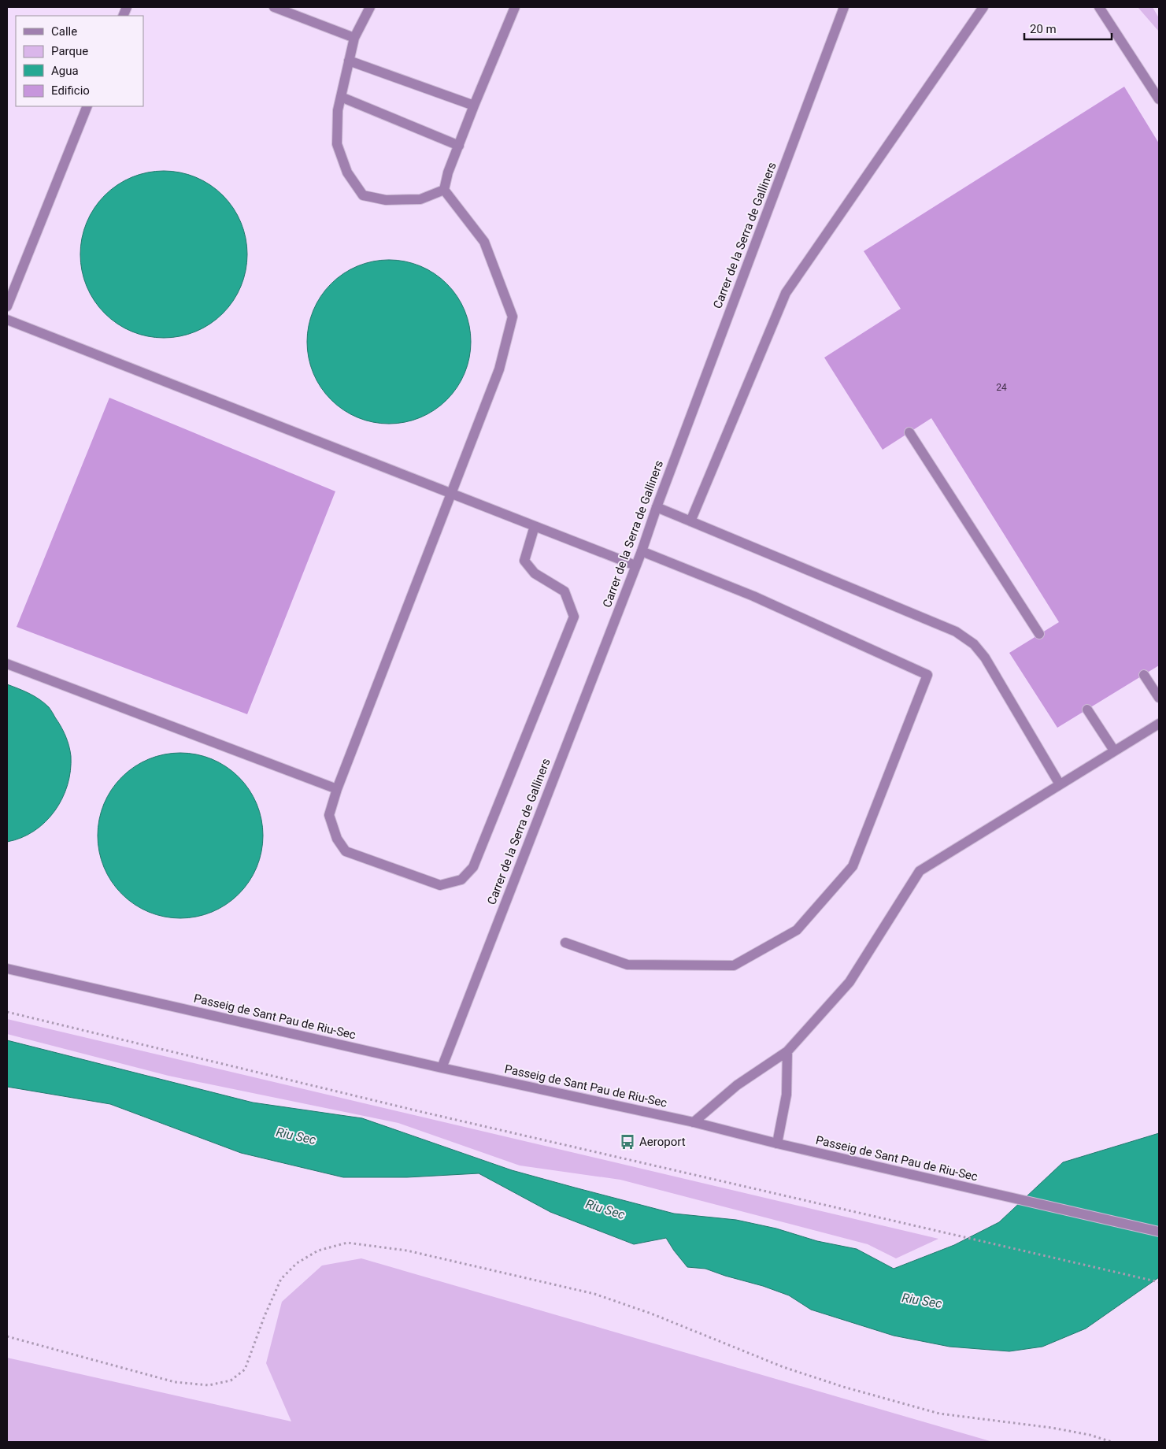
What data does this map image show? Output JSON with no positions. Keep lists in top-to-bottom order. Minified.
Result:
{"streets":{"street":["Carrer de la Serra de Galliners","Passeig de Sant Pau de Riu-Sec"]},"crossings":[["Carrer de la Serra de Galliners","Passeig de Sant Pau de Riu-Sec"]],"water":["Riu Sec"],"places":{"bus stop":["Aeroport"]},"house_numbers":["24"],"legend":["Calle","Parque","Agua","Edificio"],"scale_bar":"20 m"}
